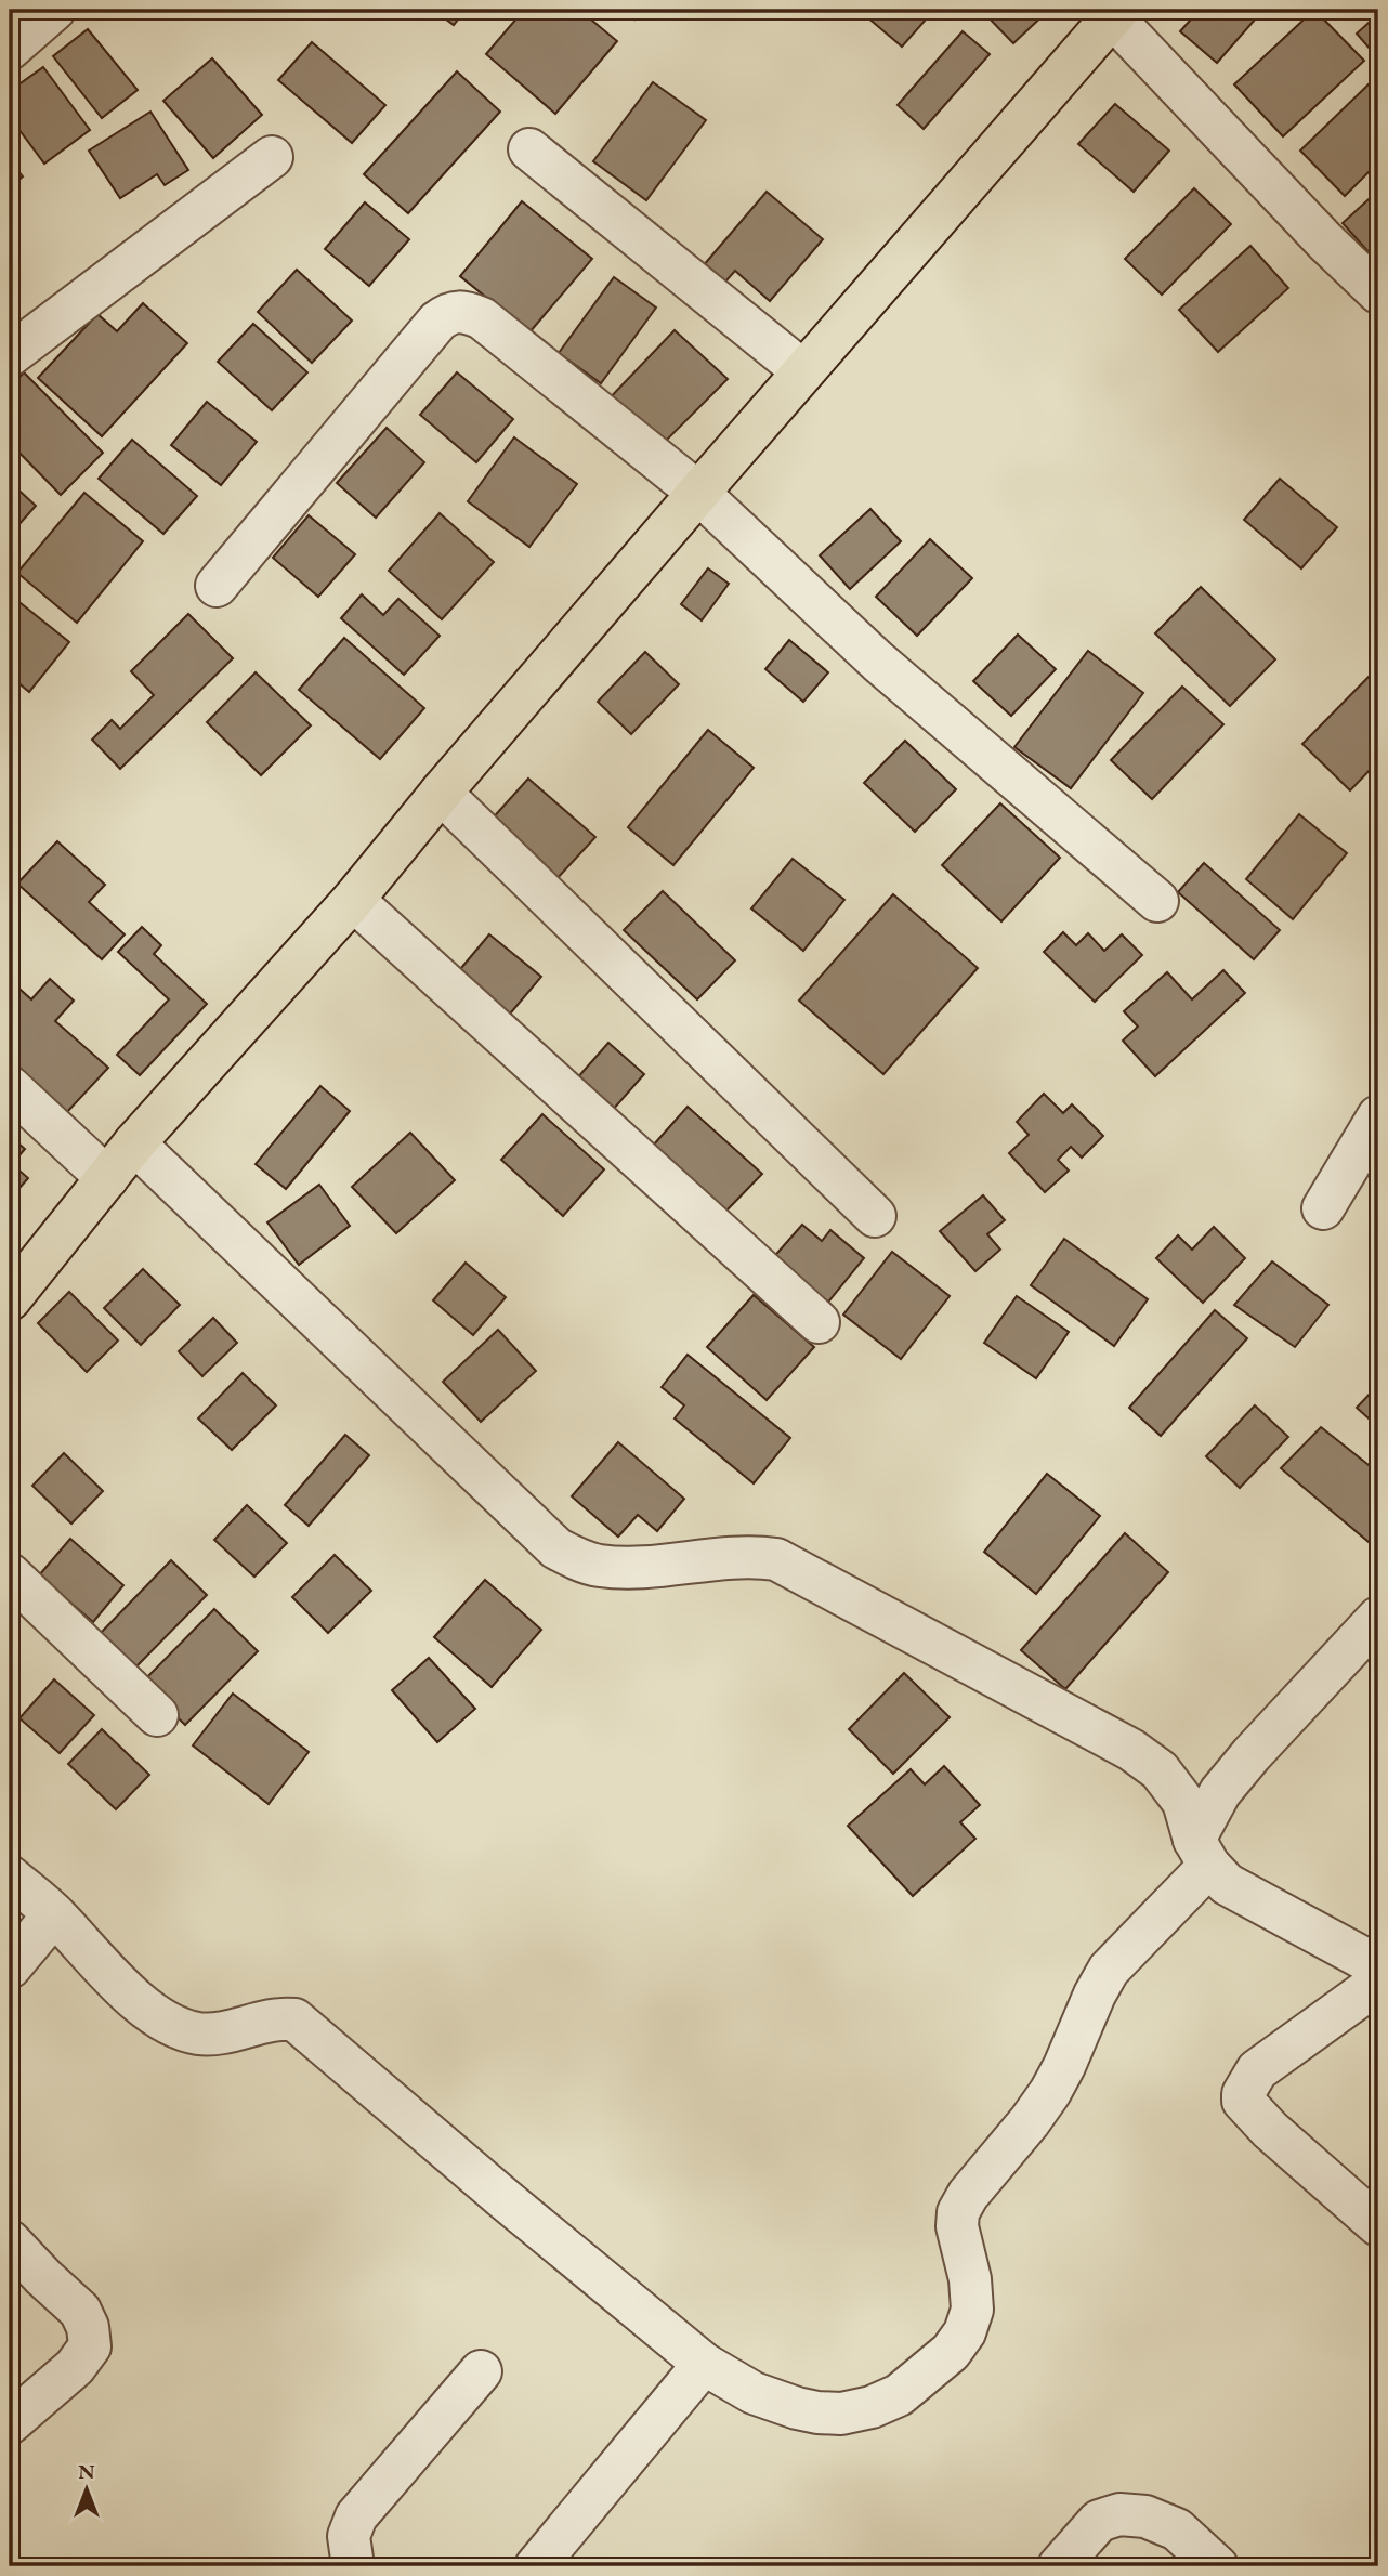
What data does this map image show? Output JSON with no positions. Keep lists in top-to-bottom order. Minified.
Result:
{"north":"top"}
